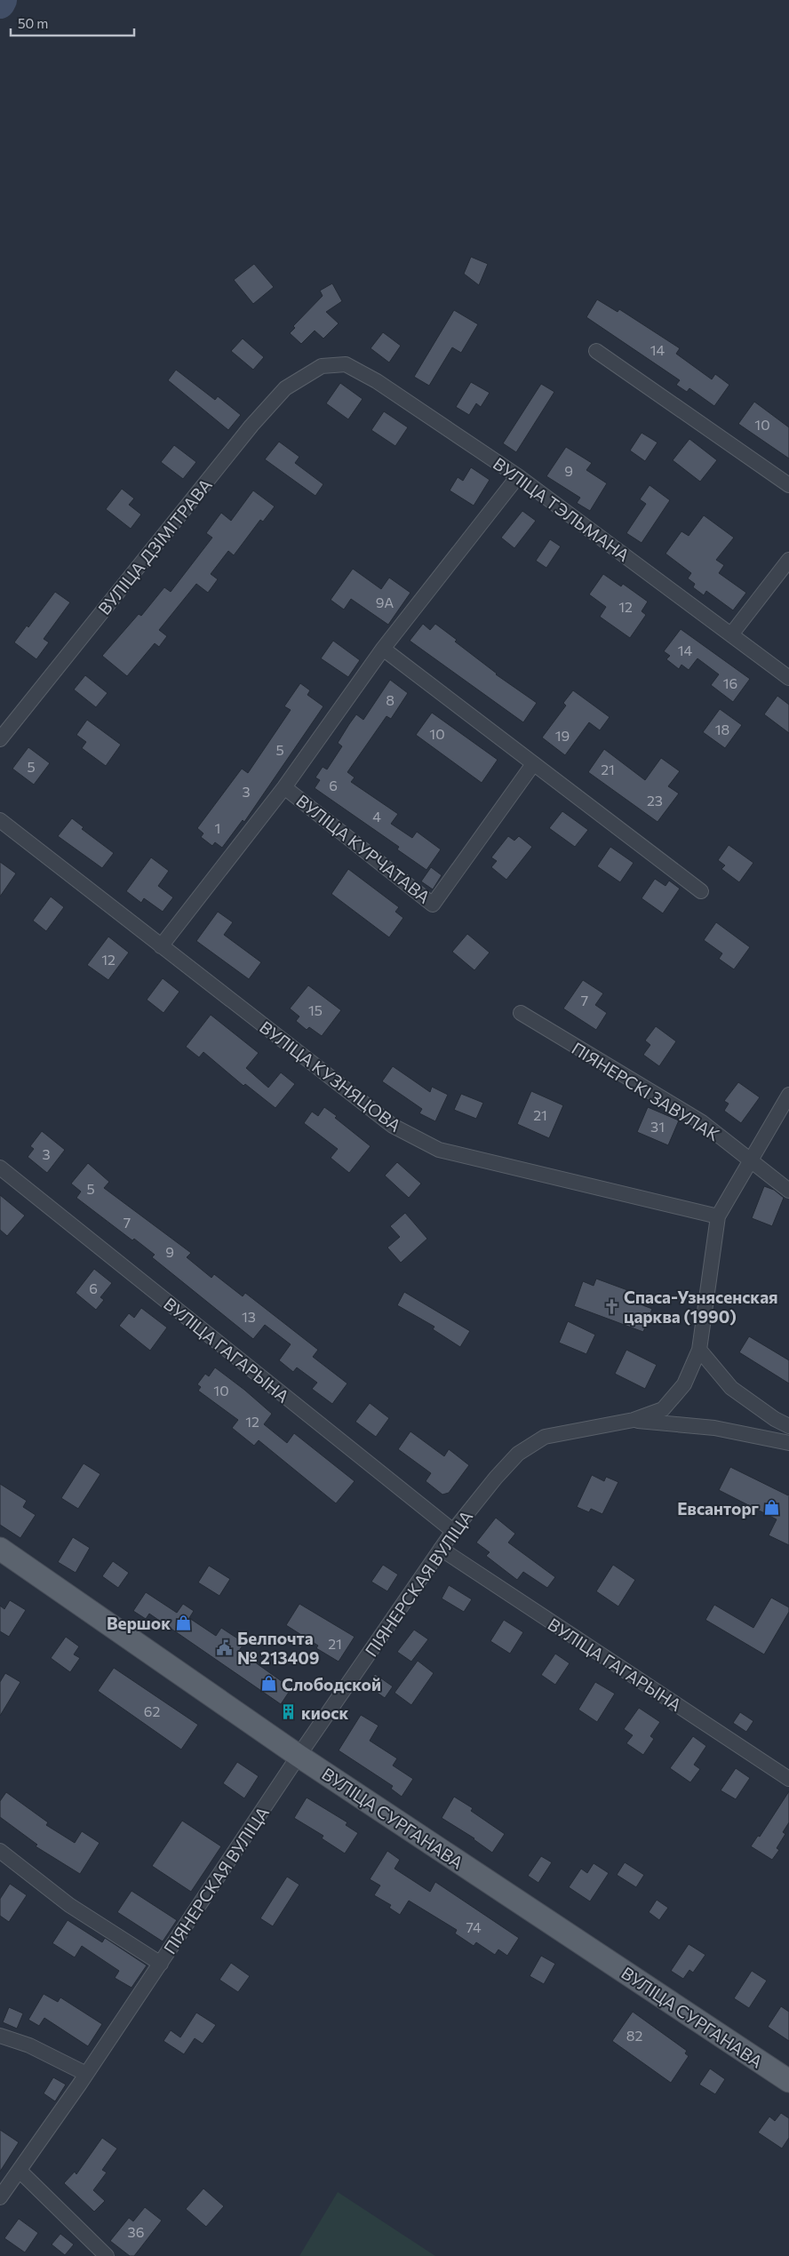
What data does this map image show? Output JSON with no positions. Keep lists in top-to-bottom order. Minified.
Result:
{"streets":{"main road":["ВУЛІЦА СУРГАНАВА"],"street":["ВУЛІЦА ТЭЛЬМАНА","ВУЛІЦА ДЗІМІТРАВА","ВУЛІЦА КУРЧАТАВА","ВУЛІЦА КУЗНЯЦОВА","ПІЯНЕРСКІ ЗАВУЛАК","ВУЛІЦА ГАГАРЫНА","ПІЯНЕРСКАЯ ВУЛІЦА"]},"crossings":[["ВУЛІЦА ТЭЛЬМАНА","ВУЛІЦА ДЗІМІТРАВА"],["ВУЛІЦА ТЭЛЬМАНА","ВУЛІЦА КУРЧАТАВА"],["ВУЛІЦА КУРЧАТАВА","ВУЛІЦА КУЗНЯЦОВА"],["ВУЛІЦА КУЗНЯЦОВА","ПІЯНЕРСКАЯ ВУЛІЦА"],["ПІЯНЕРСКІ ЗАВУЛАК","ПІЯНЕРСКАЯ ВУЛІЦА"],["ВУЛІЦА ГАГАРЫНА","ПІЯНЕРСКАЯ ВУЛІЦА"],["ПІЯНЕРСКАЯ ВУЛІЦА","ВУЛІЦА СУРГАНАВА"]],"places":{"church":["Спаса-Узнясенская царква (1990)"],"shop":["Евсанторг","Вершок","Слободской"],"public building":["Белпочта № 213409"],"building":["киоск"]},"house_numbers":["14","10","9","9А","12","14","16","8","18","10","19","5","5","21","6","3","23","4","1","12","7","15","21","31","3","5","7","9","6","13","10","12","21","62","74","82","36"],"scale_bar":"50 m"}
